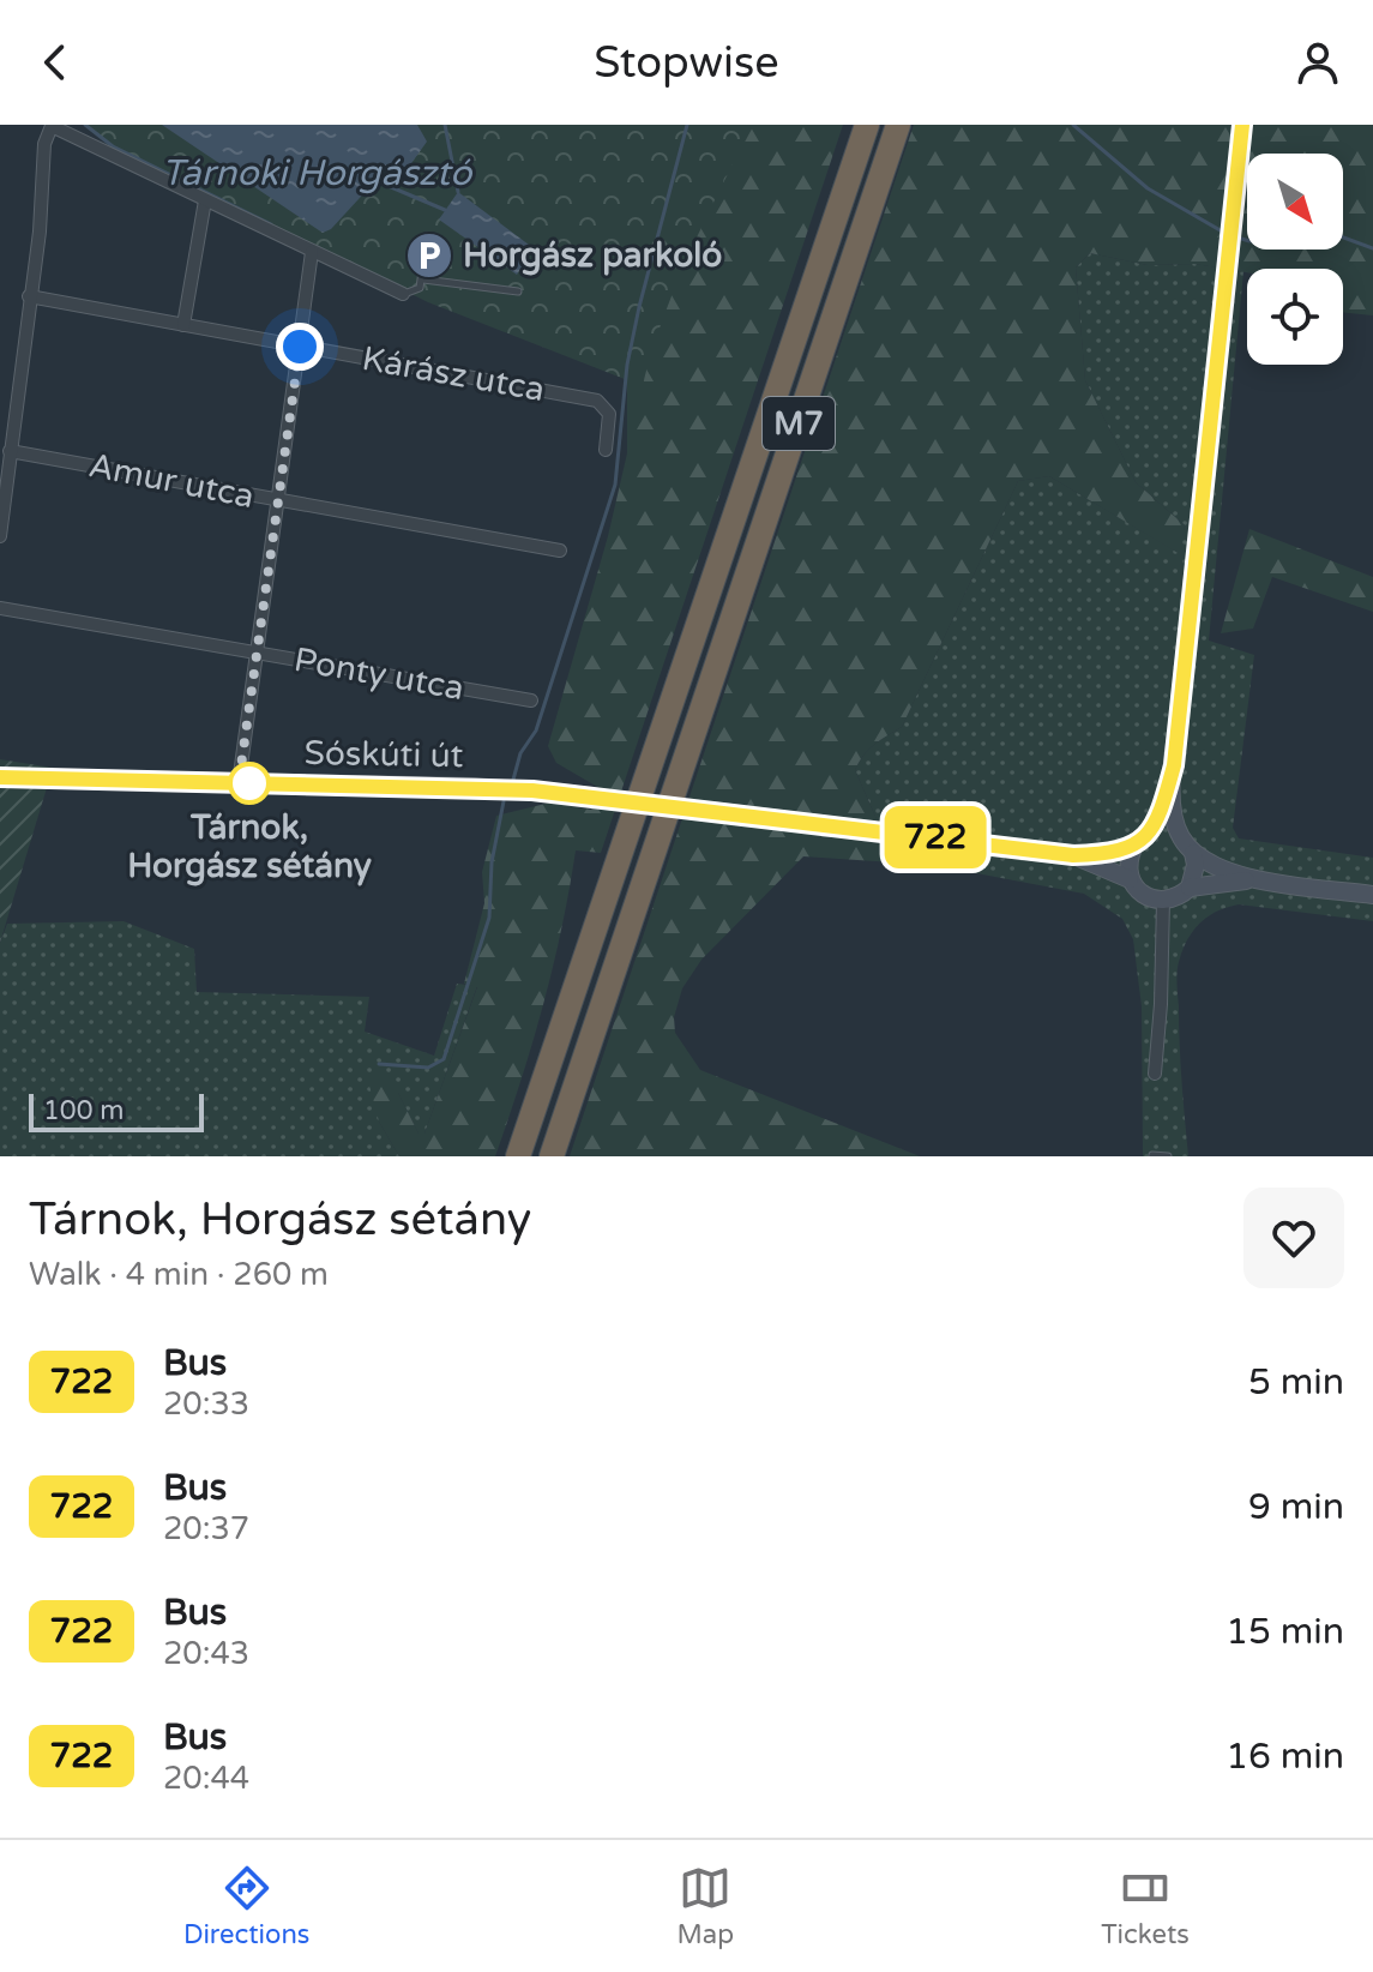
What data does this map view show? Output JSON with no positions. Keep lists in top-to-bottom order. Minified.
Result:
{"streets":{"highway":["M7"],"main road":["Sóskúti út"],"street":["Kárász utca","Amur utca","Ponty utca"]},"water":["Tárnoki Horgásztó"],"places":{"parking":["Horgász parkoló"],"other":["Tárnok, Horgász sétány"]},"lines":["bus line 722"],"scale_bar":"100 m","north":"bottom right","page":{"header":"Stopwise","on_map":"722","scale":"100 m","heading":["Tárnok, Horgász sétány","Walk · 4 min · 260 m"],"list":[{"mark":"722","name":"Bus","note":"20:33","value":"5 min"},{"mark":"722","name":"Bus","note":"20:37","value":"9 min"},{"mark":"722","name":"Bus","note":"20:43","value":"15 min"},{"mark":"722","name":"Bus","note":"20:44","value":"16 min"}],"tabs":["Directions","Map","Tickets"]}}
